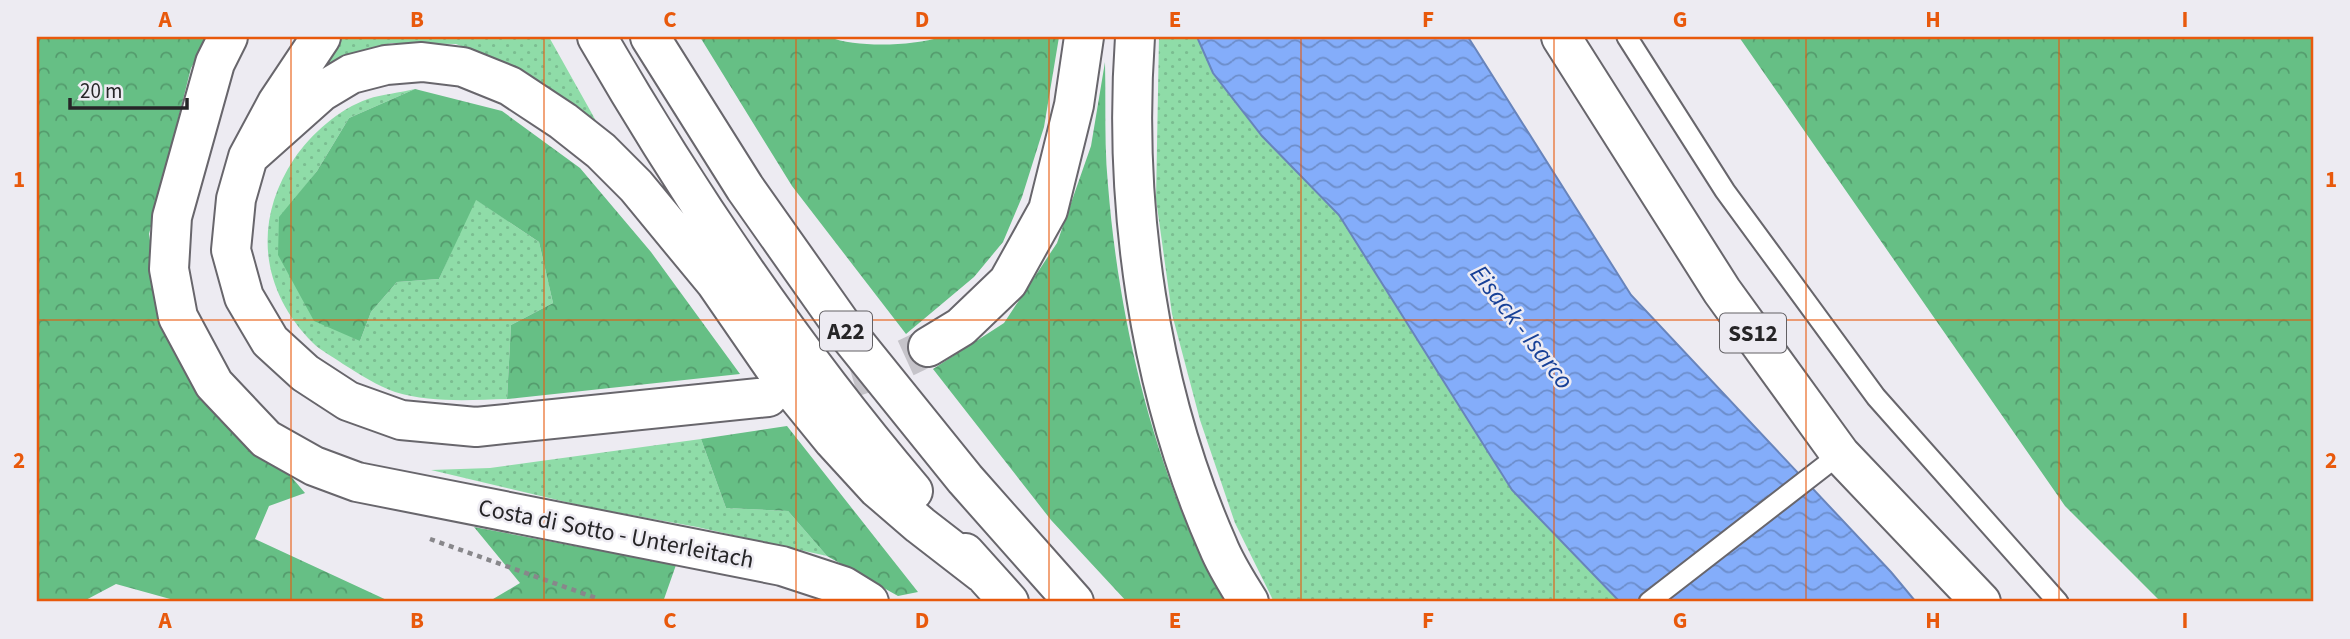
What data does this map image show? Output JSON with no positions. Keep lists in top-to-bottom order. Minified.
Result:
{"streets":{"main road":["A22","SS12","Costa di Sotto - Unterleitach"]},"water":["Eisack - Isarco"],"scale_bar":"20 m","grid":{"columns":["A","B","C","D","E","F","G","H","I"],"rows":["1","2"]}}
